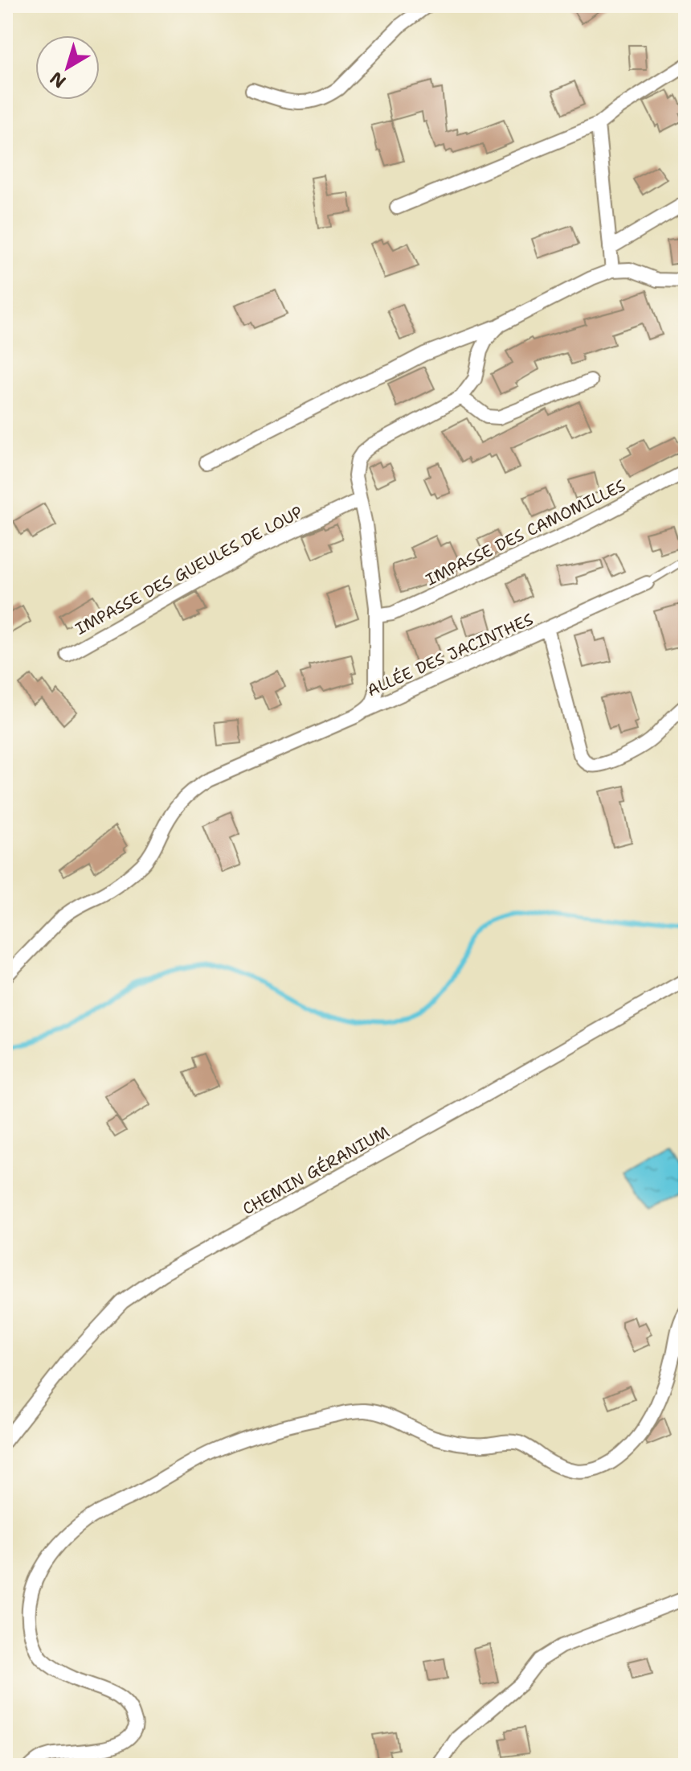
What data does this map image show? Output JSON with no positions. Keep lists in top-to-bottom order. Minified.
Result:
{"streets":{"street":["IMPASSE DES CAMOMILLES","IMPASSE DES GUEULES DE LOUP","ALLÉE DES JACINTHES","CHEMIN GÉRANIUM"]},"north":"bottom left"}
